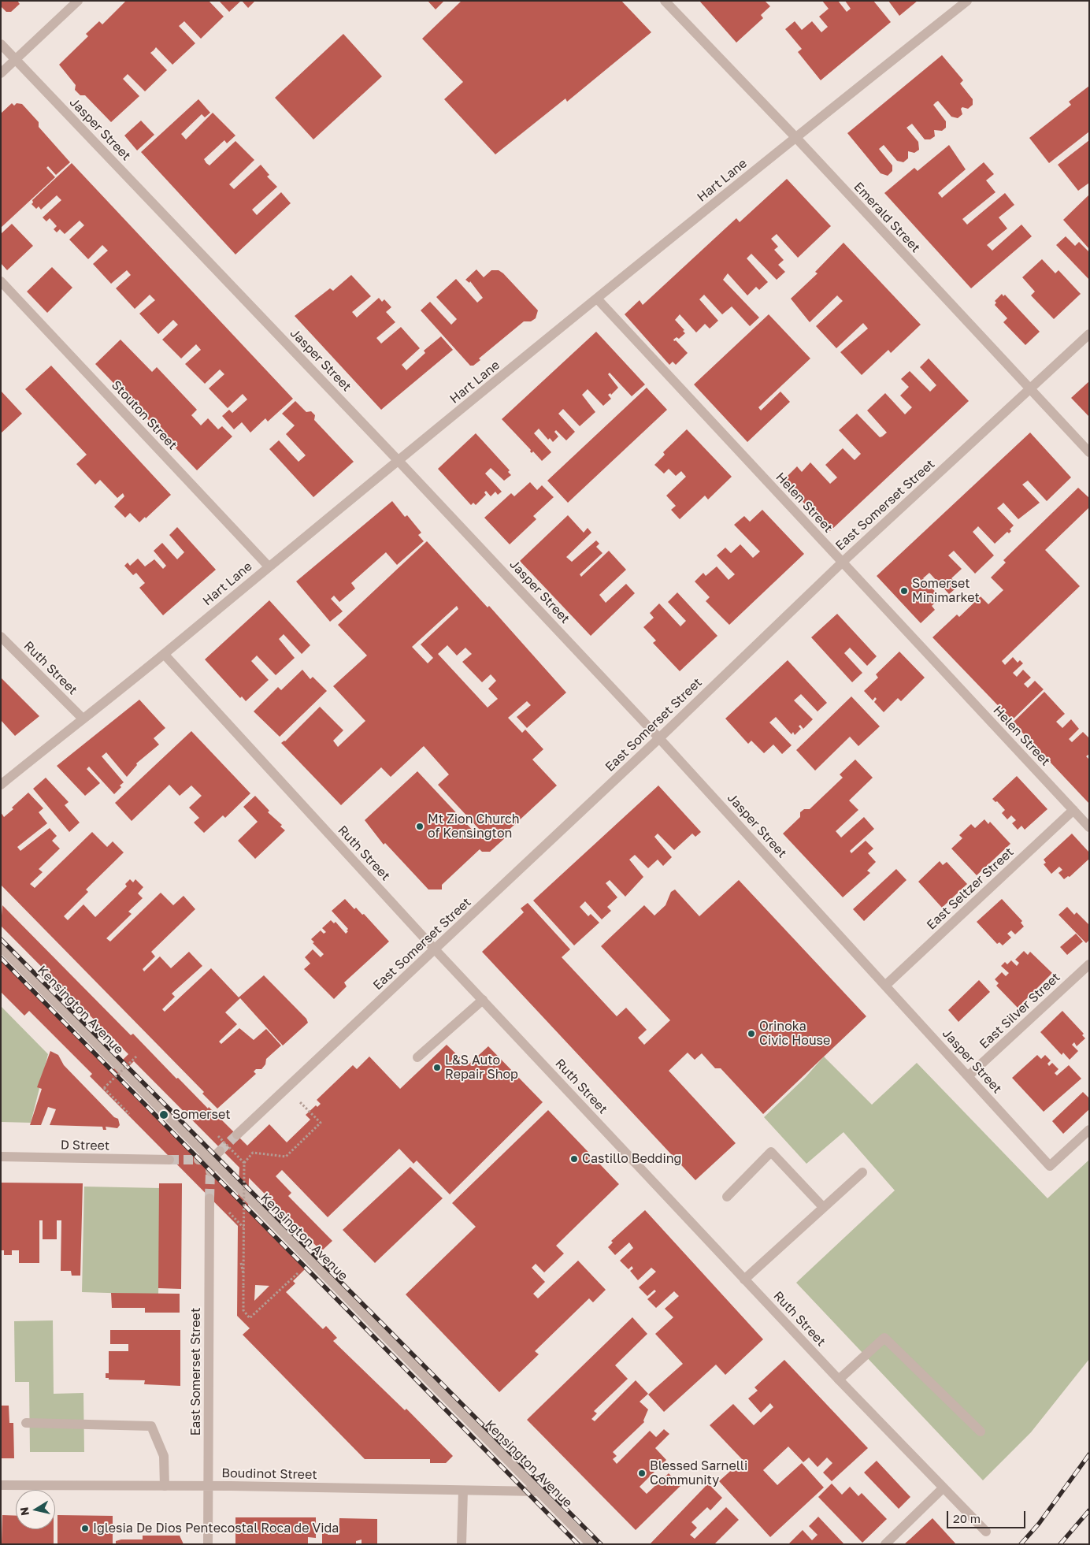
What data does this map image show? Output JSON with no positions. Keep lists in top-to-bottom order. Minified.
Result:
{"streets":{"street":["Jasper Street","Hart Lane","Emerald Street","Stouton Street","Helen Street","East Somerset Street","Ruth Street","East Seltzer Street","Kensington Avenue","East Silver Street","D Street","Boudinot Street"]},"crossings":[["Jasper Street","Hart Lane"],["Jasper Street","East Somerset Street"],["Jasper Street","East Seltzer Street"],["Jasper Street","East Silver Street"],["Hart Lane","Emerald Street"],["Hart Lane","Stouton Street"],["Hart Lane","Helen Street"],["Hart Lane","Ruth Street"],["Emerald Street","East Somerset Street"],["Helen Street","East Somerset Street"],["Helen Street","East Seltzer Street"],["East Somerset Street","Ruth Street"],["East Somerset Street","Boudinot Street"],["Kensington Avenue","Boudinot Street"]],"places":["Somerset Minimarket","Mt Zion Church of Kensington","Orinoka Civic House","L&S Auto Repair Shop","Somerset","Castillo Bedding","Blessed Sarnelli Community","Iglesia De Dios Pentecostal Roca de Vida"],"scale_bar":"20 m","north":"left"}
